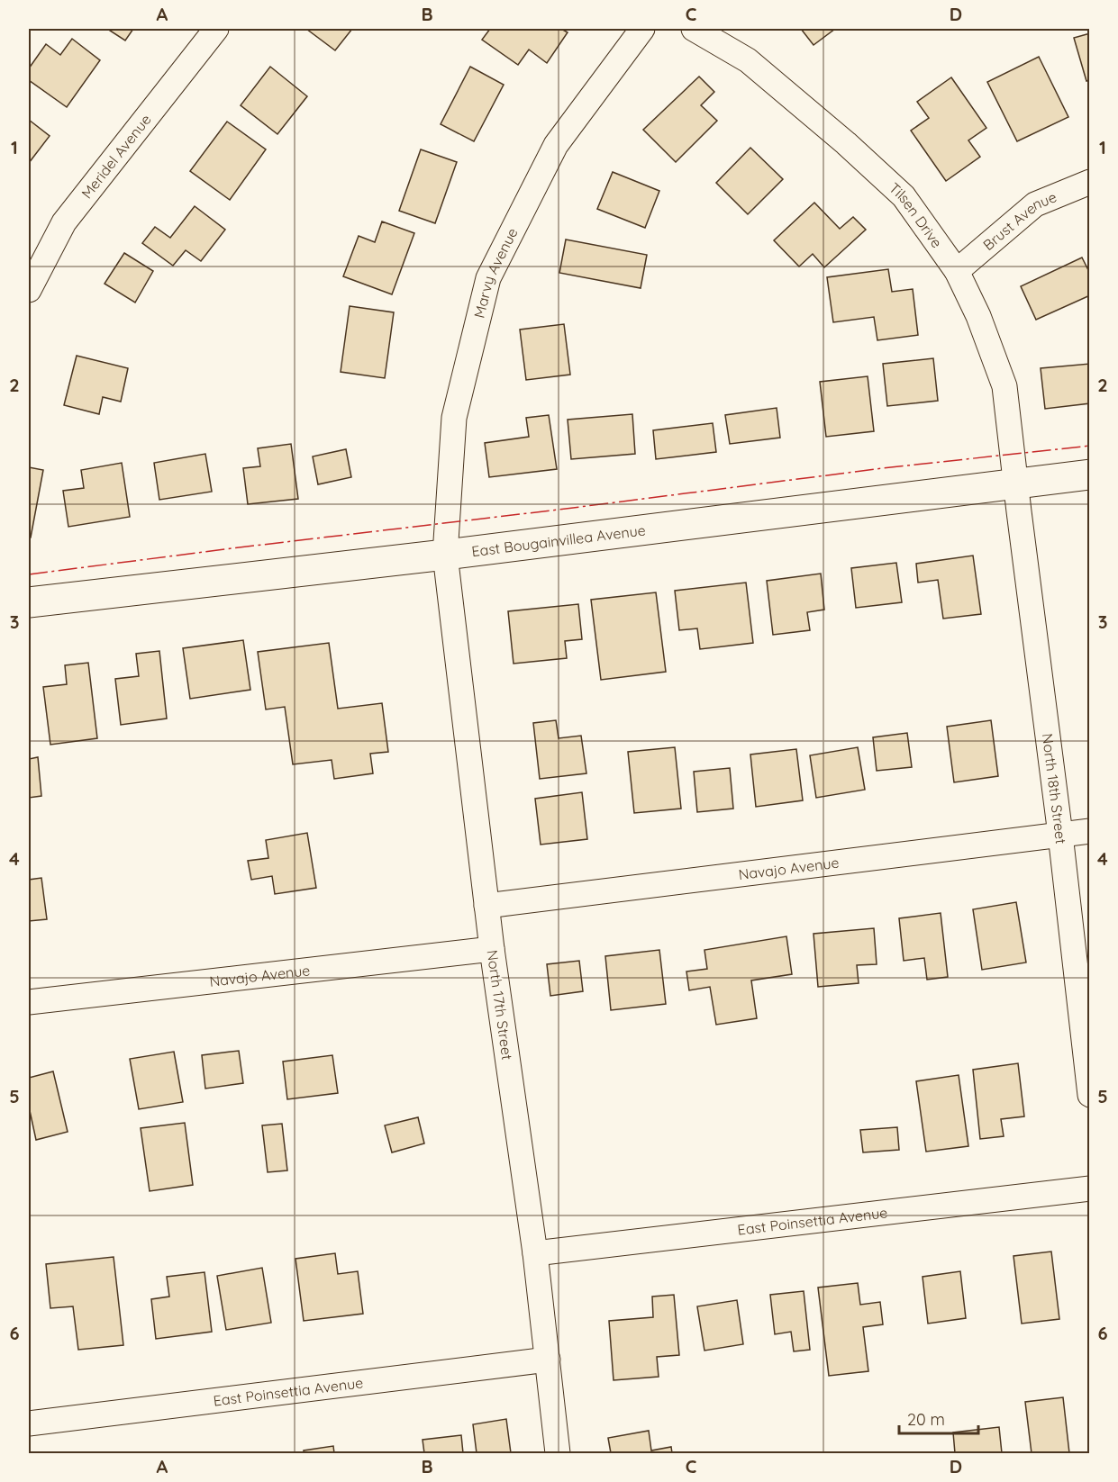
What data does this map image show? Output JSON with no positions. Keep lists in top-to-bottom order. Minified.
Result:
{"streets":{"street":["Meridel Avenue","Tilsen Drive","Brust Avenue","Marvy Avenue","East Bougainvillea Avenue","North 18th Street","Navajo Avenue","North 17th Street","East Poinsettia Avenue"]},"crossings":[["Tilsen Drive","Brust Avenue"],["Tilsen Drive","East Bougainvillea Avenue"],["Tilsen Drive","North 18th Street"],["Marvy Avenue","East Bougainvillea Avenue"],["Marvy Avenue","North 17th Street"],["East Bougainvillea Avenue","North 18th Street"],["East Bougainvillea Avenue","North 17th Street"],["North 18th Street","Navajo Avenue"],["Navajo Avenue","North 17th Street"],["North 17th Street","East Poinsettia Avenue"]],"scale_bar":"20 m","grid":{"columns":["A","B","C","D"],"rows":["1","2","3","4","5","6"]}}
